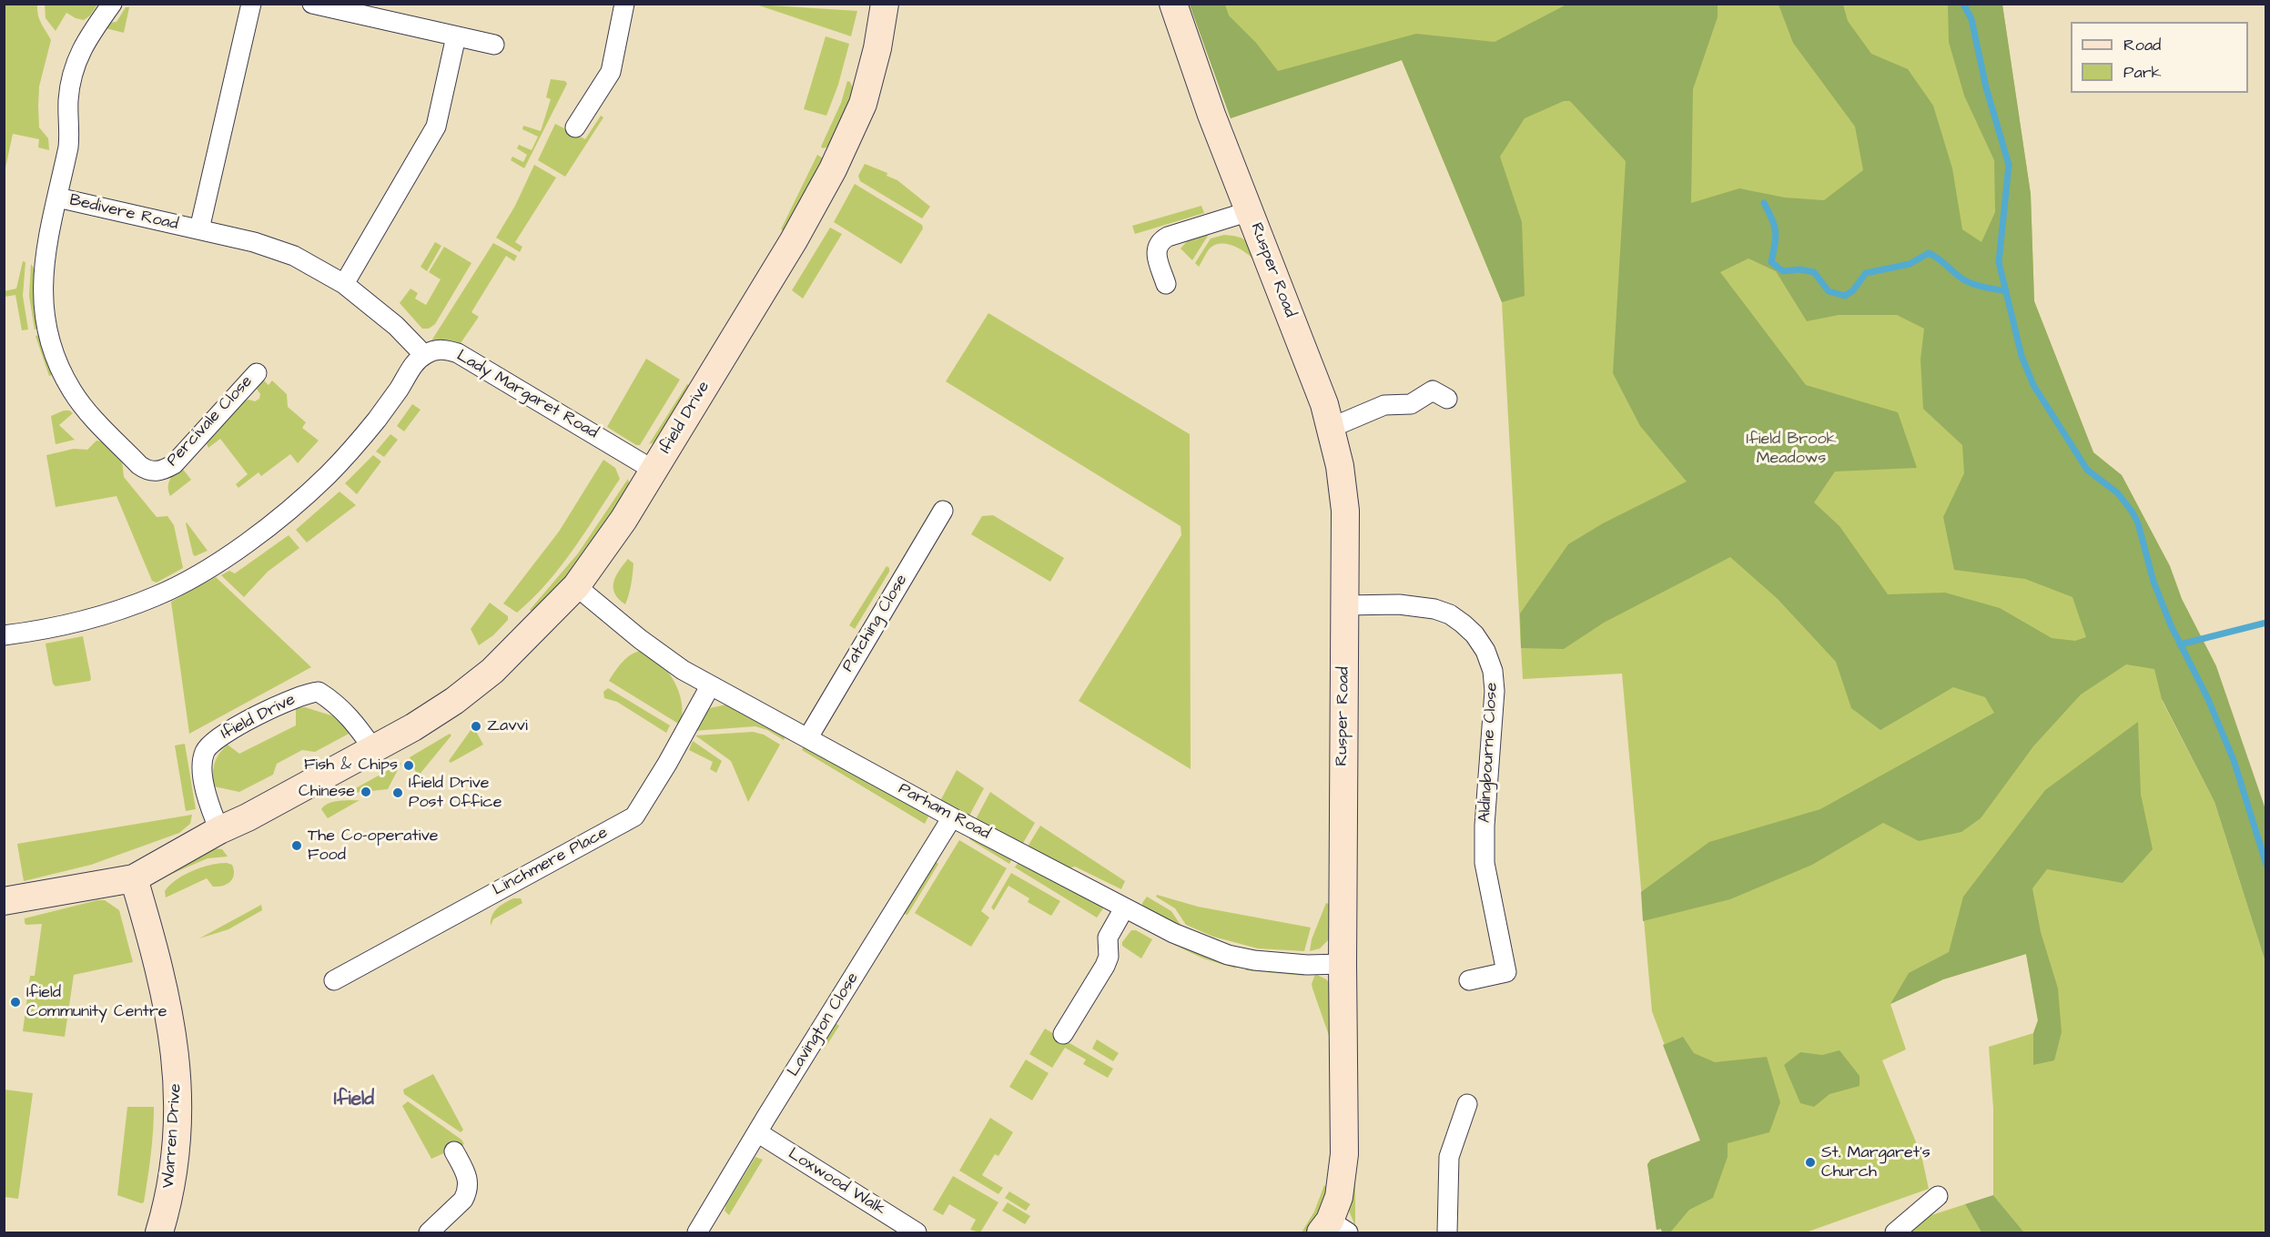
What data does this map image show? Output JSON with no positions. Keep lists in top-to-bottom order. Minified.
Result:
{"streets":{"street":["Bedivere Road","Rusper Road","Lady Margaret Road","Ifield Drive","Percivale Close","Patching Close","Aldingbourne Close","Parham Road","Linchmere Place","Lavington Close","Warren Drive","Loxwood Walk"]},"crossings":[["Bedivere Road","Lady Margaret Road"],["Bedivere Road","Percivale Close"],["Rusper Road","Aldingbourne Close"],["Rusper Road","Parham Road"],["Lady Margaret Road","Ifield Drive"],["Ifield Drive","Parham Road"],["Ifield Drive","Warren Drive"],["Patching Close","Parham Road"],["Parham Road","Linchmere Place"],["Parham Road","Lavington Close"],["Lavington Close","Loxwood Walk"]],"districts":["Ifield"],"parks":["Ifield Brook Meadows"],"places":["Zavvi","Fish & Chips","Chinese","Ifield Drive Post Office","The Co-operative Food","Ifield Community Centre","St. Margaret's Church"],"legend":["Road","Park"]}
